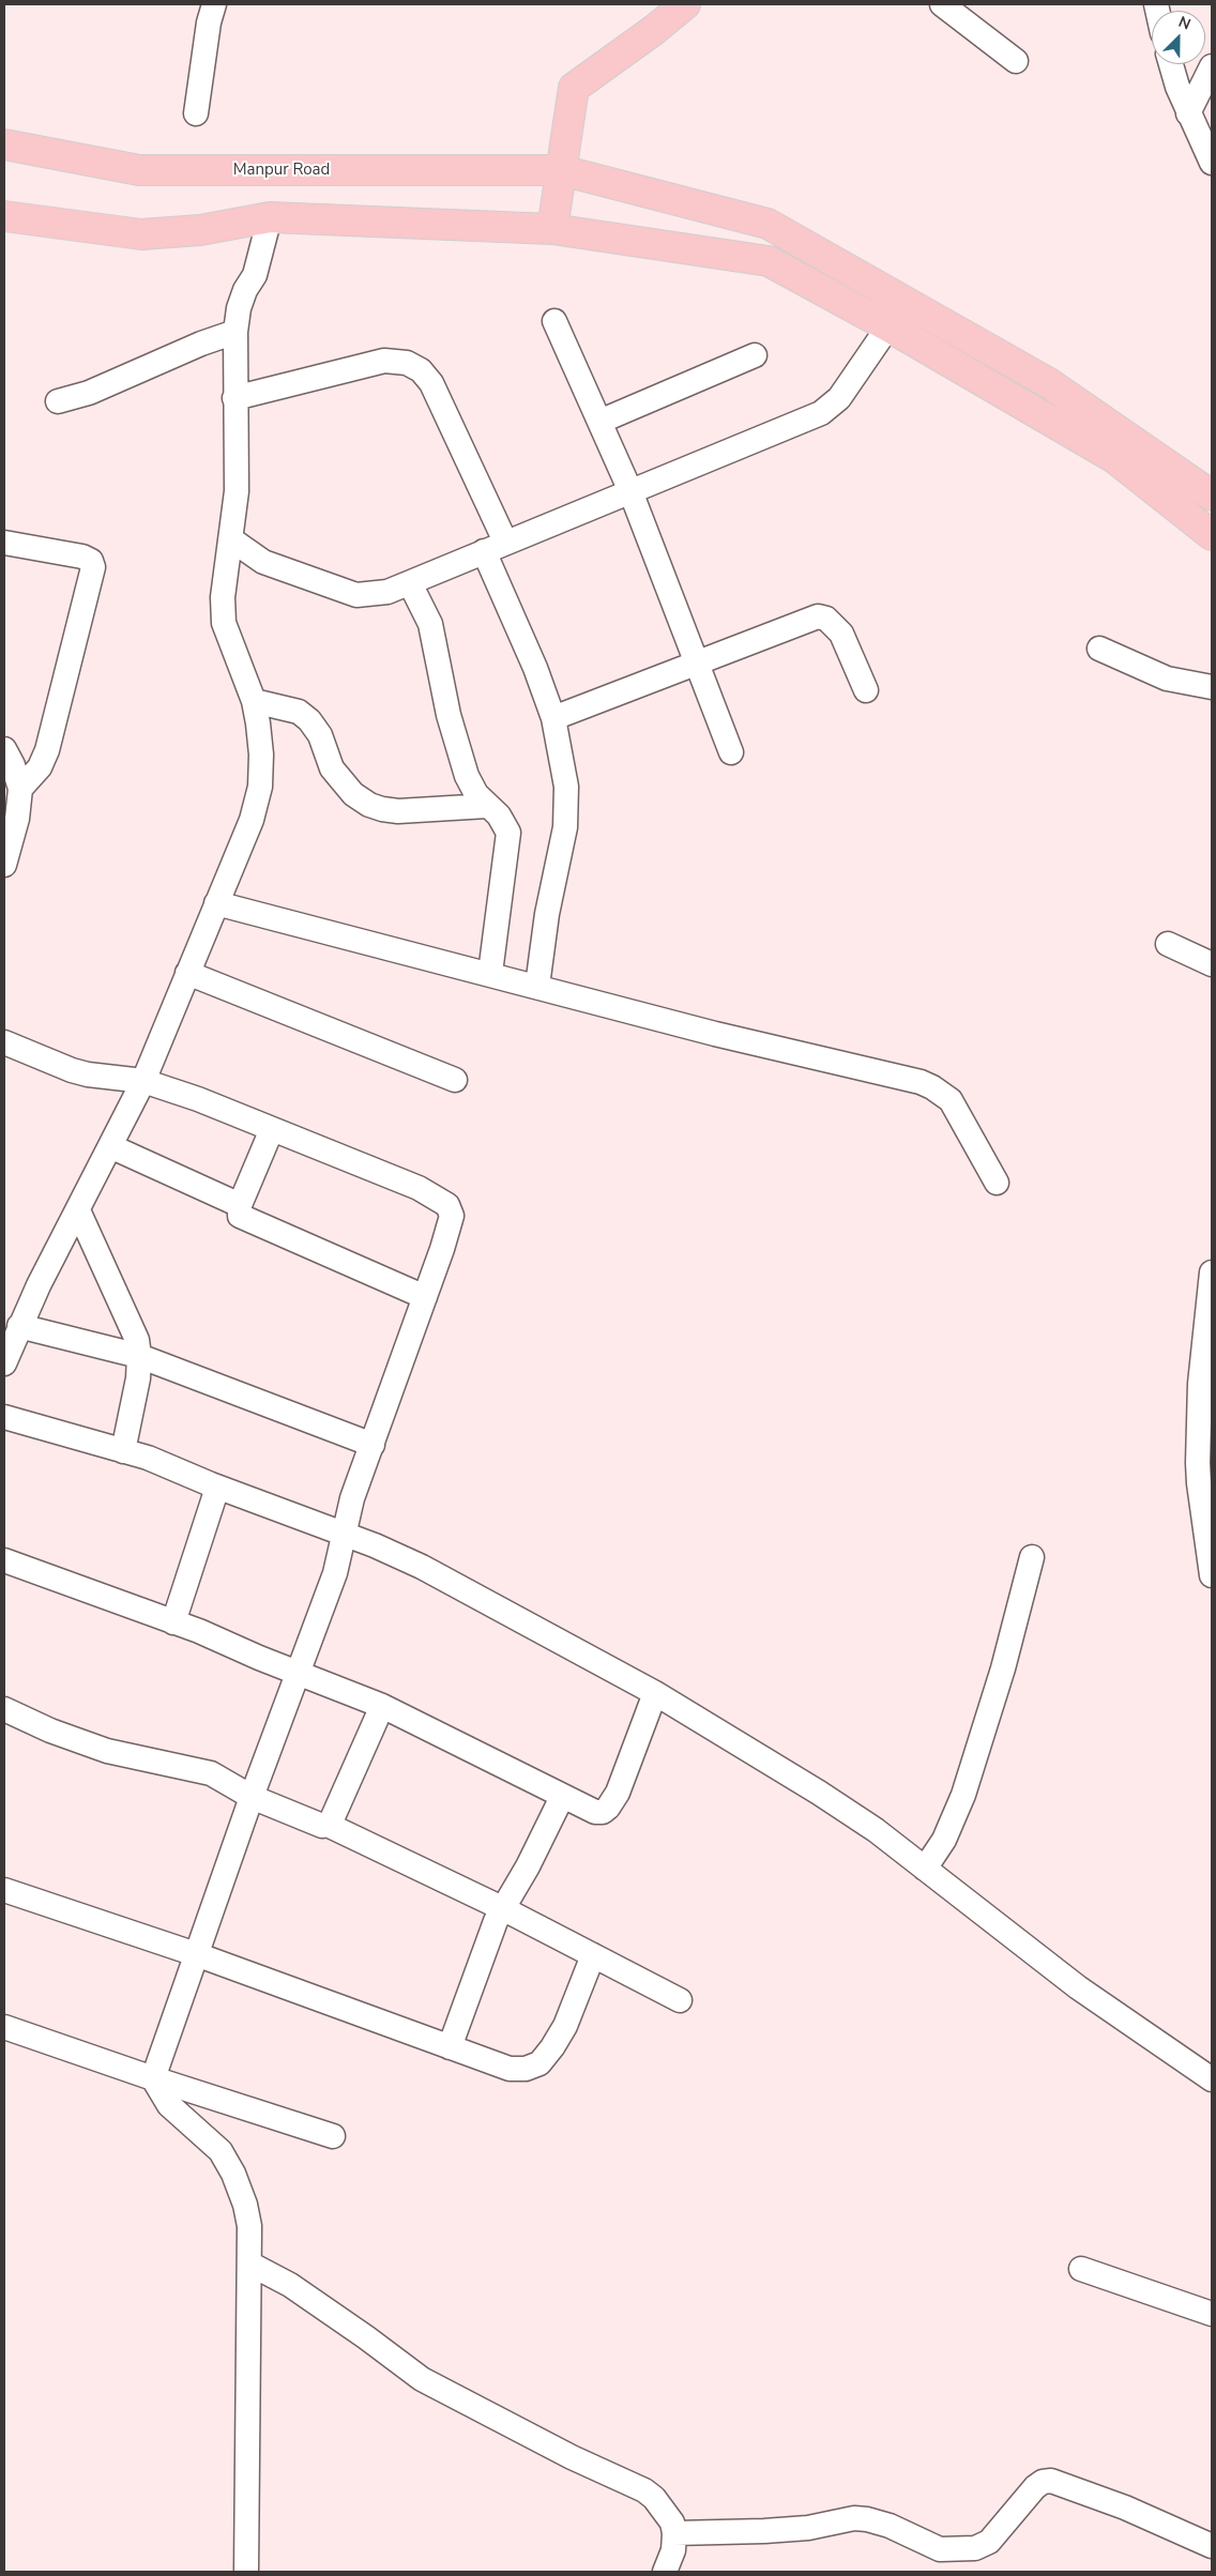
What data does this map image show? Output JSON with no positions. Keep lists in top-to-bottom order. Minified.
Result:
{"streets":{"main road":["Manpur Road"]},"north":"top right"}
